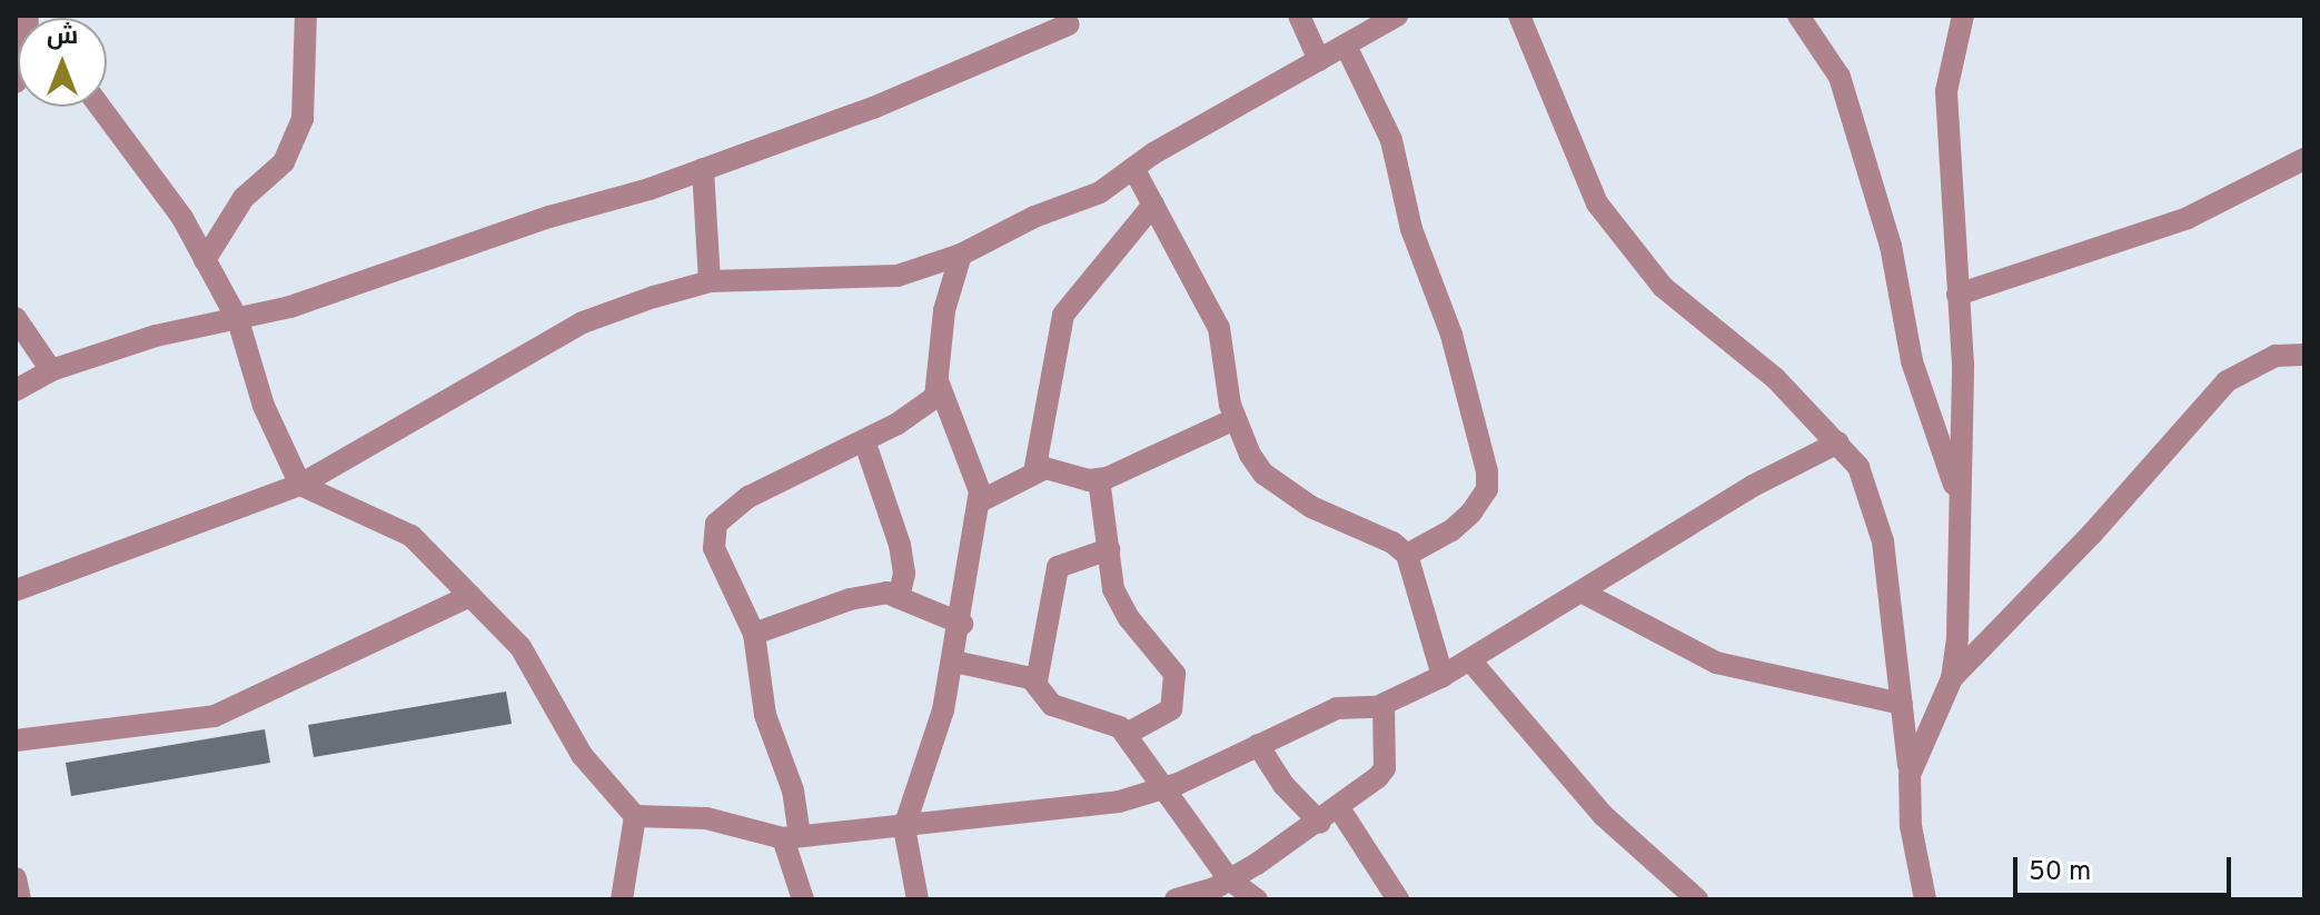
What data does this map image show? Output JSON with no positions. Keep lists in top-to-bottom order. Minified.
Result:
{"scale_bar":"50 m","north":"top"}
